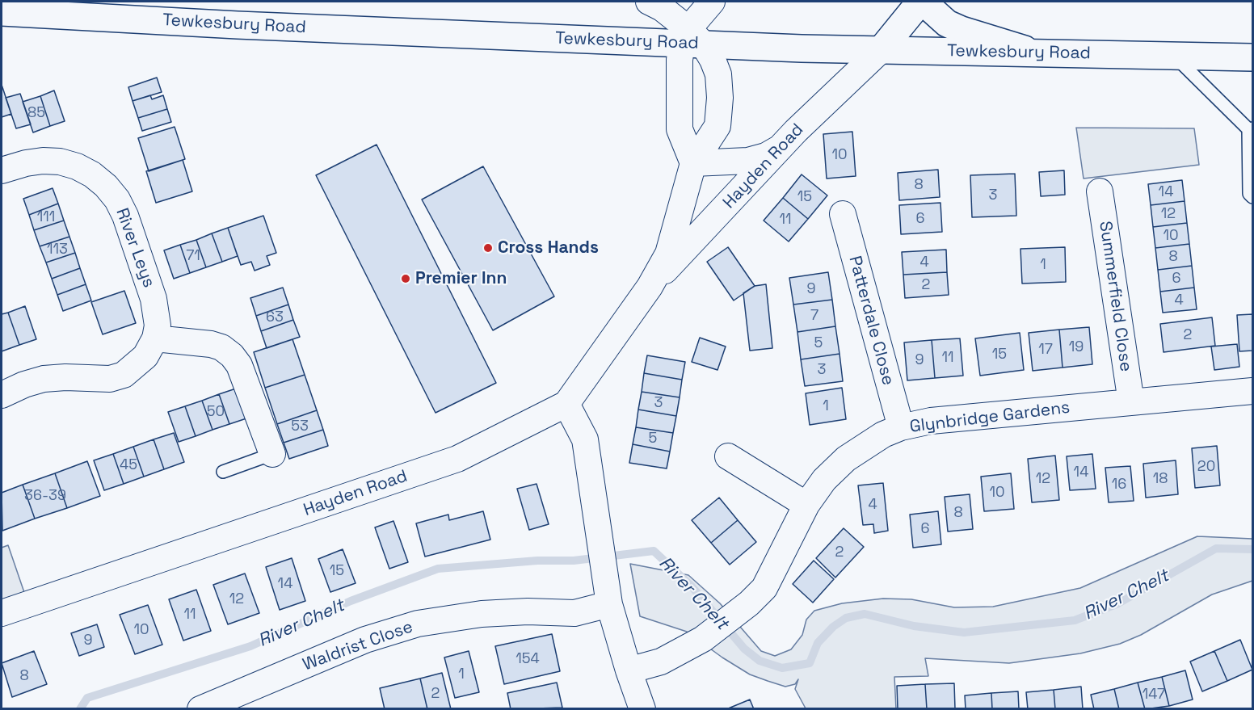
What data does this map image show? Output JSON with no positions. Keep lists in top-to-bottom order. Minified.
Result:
{"streets":{"main road":["Tewkesbury Road"],"street":["Hayden Road","River Leys","Summerfield Close","Patterdale Close","Glynbridge Gardens","Waldrist Close"]},"crossings":[["Tewkesbury Road","Hayden Road"],["Summerfield Close","Glynbridge Gardens"],["Patterdale Close","Glynbridge Gardens"]],"water":["River Chelt"],"places":["Cross Hands","Premier Inn"],"house_numbers":["85","10","8","14","3","15","12","111","6","11","10","113","71","8","4","1","6","2","9","4","7","63","2","5","19","17","15","11","9","3","3","1","50","53","5","45","20","14","12","18","16","10","36-39","4","8","6","2","15","14","12","11","10","9","154","1","8","2","147"]}
